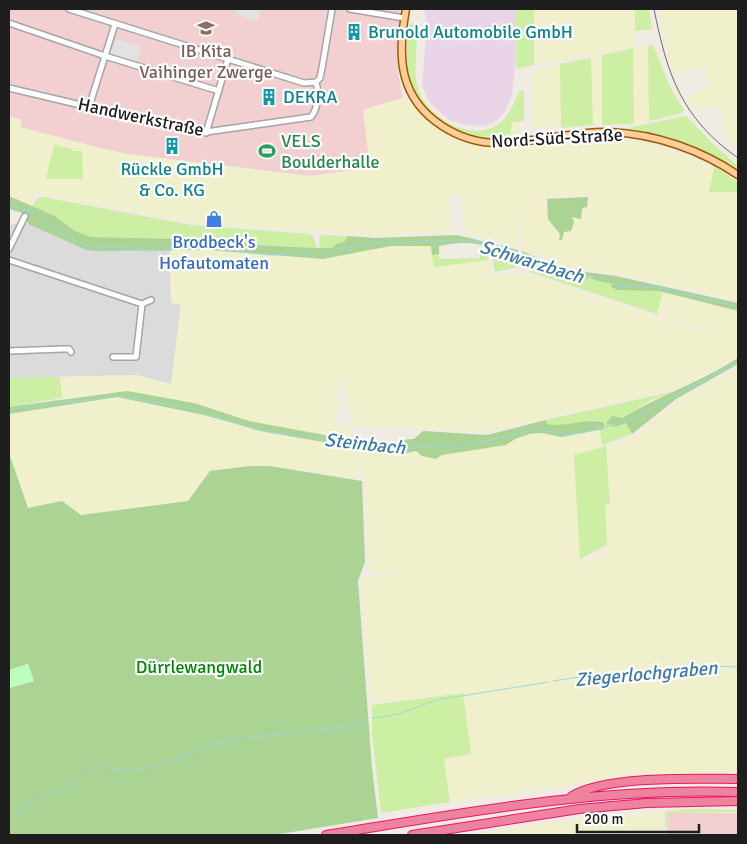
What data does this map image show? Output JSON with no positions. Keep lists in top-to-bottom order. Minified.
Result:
{"streets":{"main road":["Nord-Süd-Straße"],"street":["Handwerkstraße"]},"water":["Schwarzbach","Steinbach","Ziegerlochgraben"],"parks":["Dürrlewangwald"],"places":{"school or university":["IB Kita Vaihinger Zwerge"],"building":["Brunold Automobile GmbH","DEKRA","Rückle GmbH & Co. KG"],"sports":["VELS Boulderhalle"],"shop":["Brodbeck's Hofautomaten"]},"scale_bar":"200 m"}
